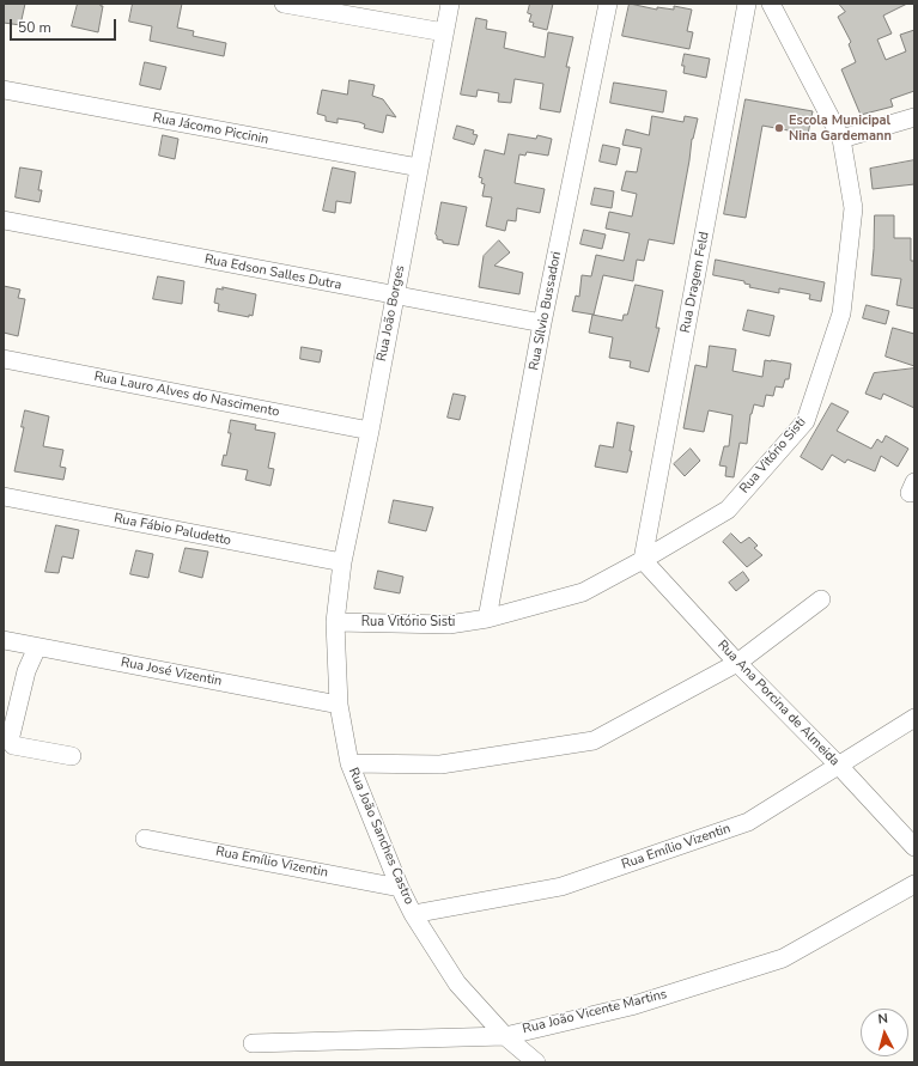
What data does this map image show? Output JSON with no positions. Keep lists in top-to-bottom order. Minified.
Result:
{"streets":{"street":["Rua Jácomo Piccinin","Rua Edson Salles Dutra","Rua Dragem Feld","Rua Sílvio Bussadori","Rua João Borges","Rua Lauro Alves do Nascimento","Rua Vitório Sisti","Rua Fábio Paludetto","Rua José Vizentin","Rua Ana Porcina de Almeida","Rua João Sanches Castro","Rua Emílio Vizentin","Rua João Vicente Martins"]},"crossings":[["Rua Jácomo Piccinin","Rua João Borges"],["Rua Edson Salles Dutra","Rua Sílvio Bussadori"],["Rua Edson Salles Dutra","Rua João Borges"],["Rua Dragem Feld","Rua Vitório Sisti"],["Rua Dragem Feld","Rua Ana Porcina de Almeida"],["Rua Sílvio Bussadori","Rua Vitório Sisti"],["Rua João Borges","Rua Lauro Alves do Nascimento"],["Rua João Borges","Rua Vitório Sisti"],["Rua João Borges","Rua Fábio Paludetto"],["Rua João Borges","Rua João Sanches Castro"],["Rua Vitório Sisti","Rua Ana Porcina de Almeida"],["Rua Vitório Sisti","Rua João Sanches Castro"],["Rua José Vizentin","Rua João Sanches Castro"],["Rua Ana Porcina de Almeida","Rua Emílio Vizentin"],["Rua João Sanches Castro","Rua Emílio Vizentin"],["Rua João Sanches Castro","Rua João Vicente Martins"]],"places":["Escola Municipal Nina Gardemann"],"scale_bar":"50 m","north":"top"}
